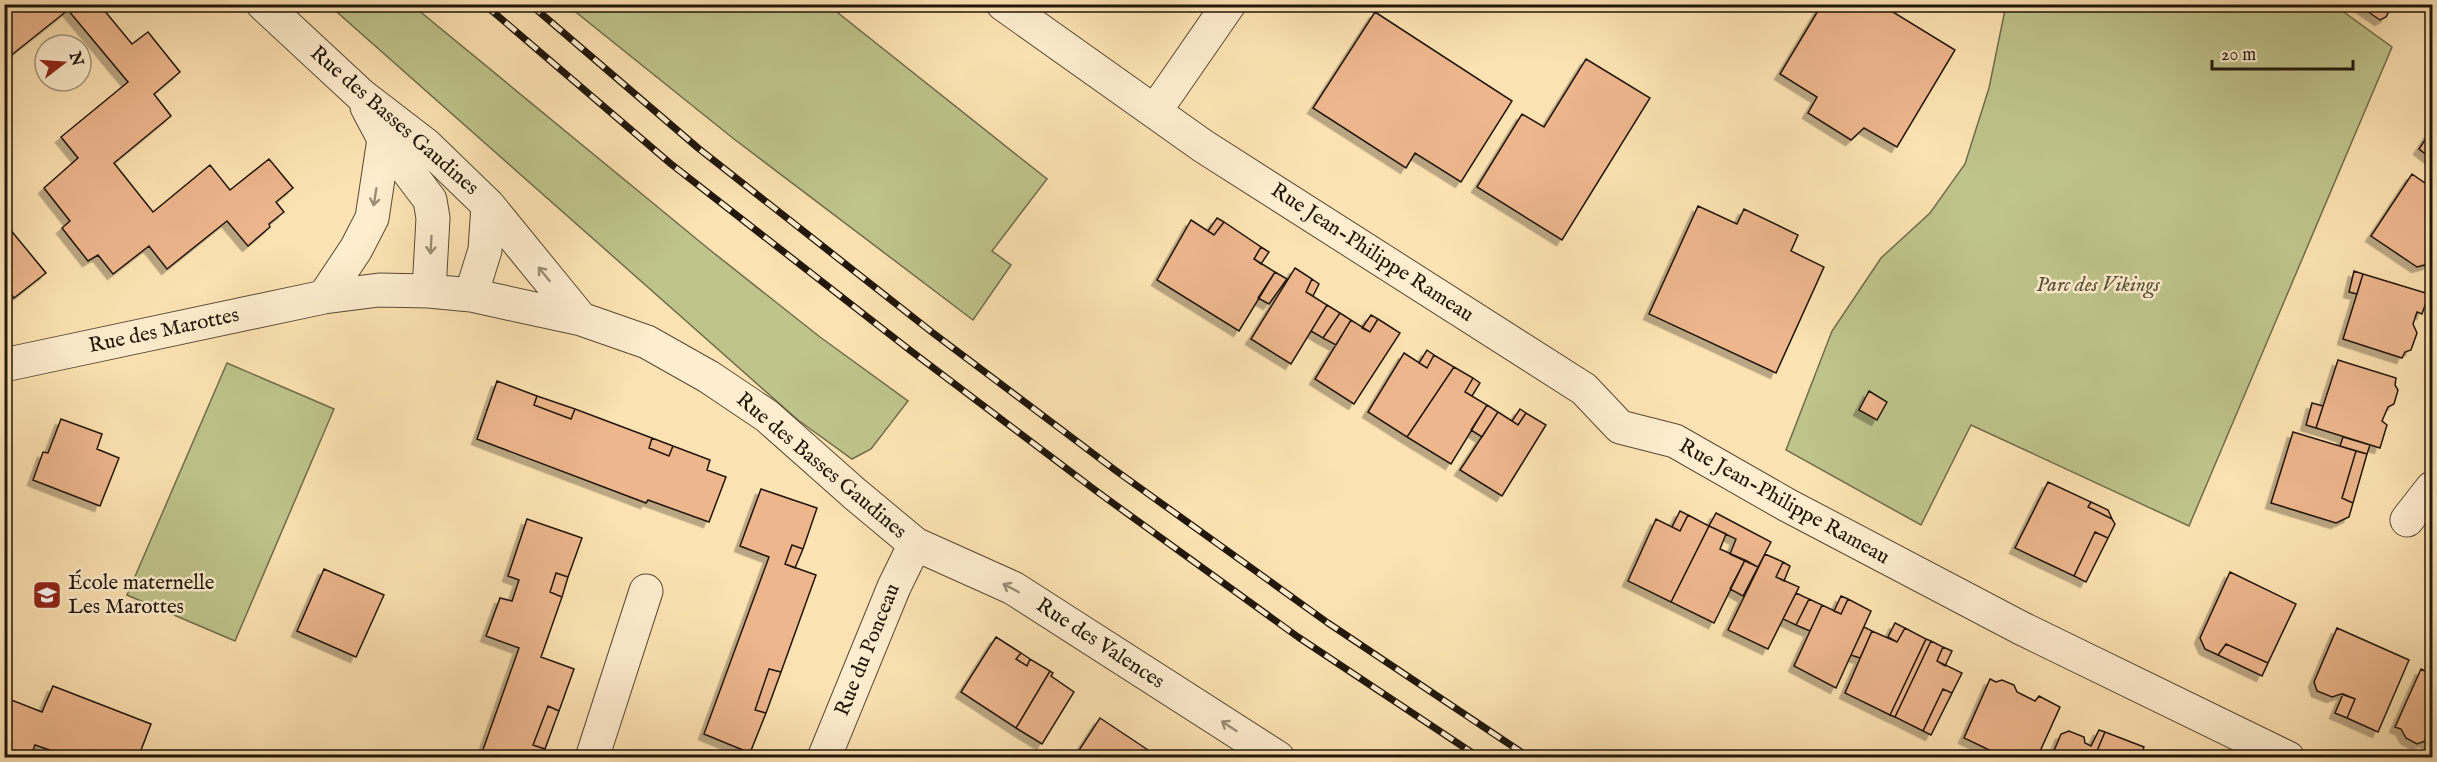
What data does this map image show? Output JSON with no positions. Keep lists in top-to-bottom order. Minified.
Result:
{"streets":{"street":["Rue des Basses Gaudines","Rue Jean-Philippe Rameau","Rue des Marottes","Rue des Valences","Rue du Ponceau"]},"crossings":[["Rue des Basses Gaudines","Rue des Marottes"],["Rue des Basses Gaudines","Rue des Valences"],["Rue des Basses Gaudines","Rue du Ponceau"],["Rue des Valences","Rue du Ponceau"]],"one_way":["Rue des Valences"],"parks":["Parc des Vikings"],"places":{"school or university":["École maternelle Les Marottes"]},"scale_bar":"20 m","north":"right"}
